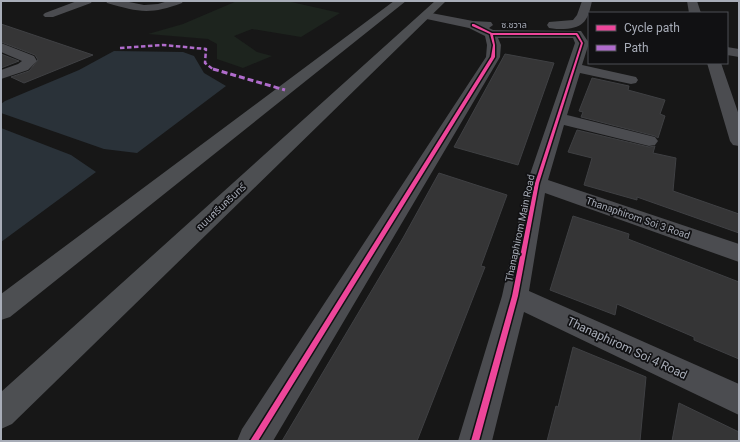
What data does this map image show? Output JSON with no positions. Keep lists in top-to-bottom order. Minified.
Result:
{"streets":{"main road":["ถนนศรีนครินทร์"],"street":["ซ.ชวาล","Thanaphirom Soi 3 Road","Thanaphirom Main Road","Thanaphirom Soi 4 Road"]},"crossings":[["ซ.ชวาล","ถนนศรีนครินทร์"],["ซ.ชวาล","Thanaphirom Main Road"],["Thanaphirom Soi 3 Road","Thanaphirom Main Road"],["Thanaphirom Main Road","Thanaphirom Soi 4 Road"]],"legend":["Cycle path","Path"]}
